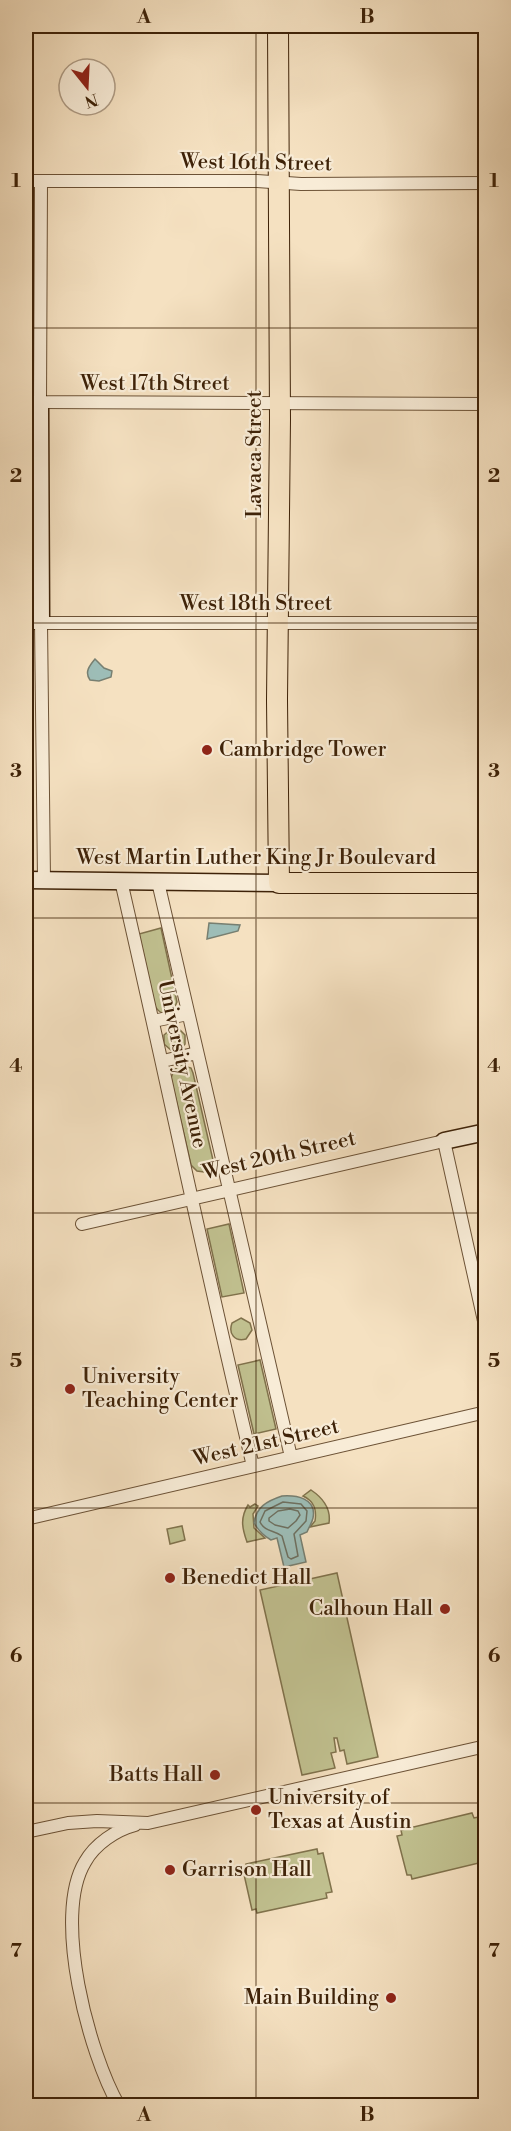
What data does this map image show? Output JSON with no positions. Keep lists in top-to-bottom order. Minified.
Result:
{"streets":{"main road":["Lavaca Street","West Martin Luther King Jr Boulevard"],"street":["West 16th Street","West 17th Street","West 18th Street","University Avenue","West 20th Street","West 21st Street"]},"crossings":[["West 16th Street","Lavaca Street"],["West 17th Street","Lavaca Street"],["Lavaca Street","West 18th Street"],["Lavaca Street","West Martin Luther King Jr Boulevard"],["West Martin Luther King Jr Boulevard","University Avenue"],["University Avenue","West 20th Street"],["University Avenue","West 21st Street"]],"places":["Cambridge Tower","University Teaching Center","Benedict Hall","Calhoun Hall","Batts Hall","University of Texas at Austin","Garrison Hall","Main Building"],"north":"bottom","grid":{"columns":["A","B"],"rows":["1","2","3","4","5","6","7"]}}
